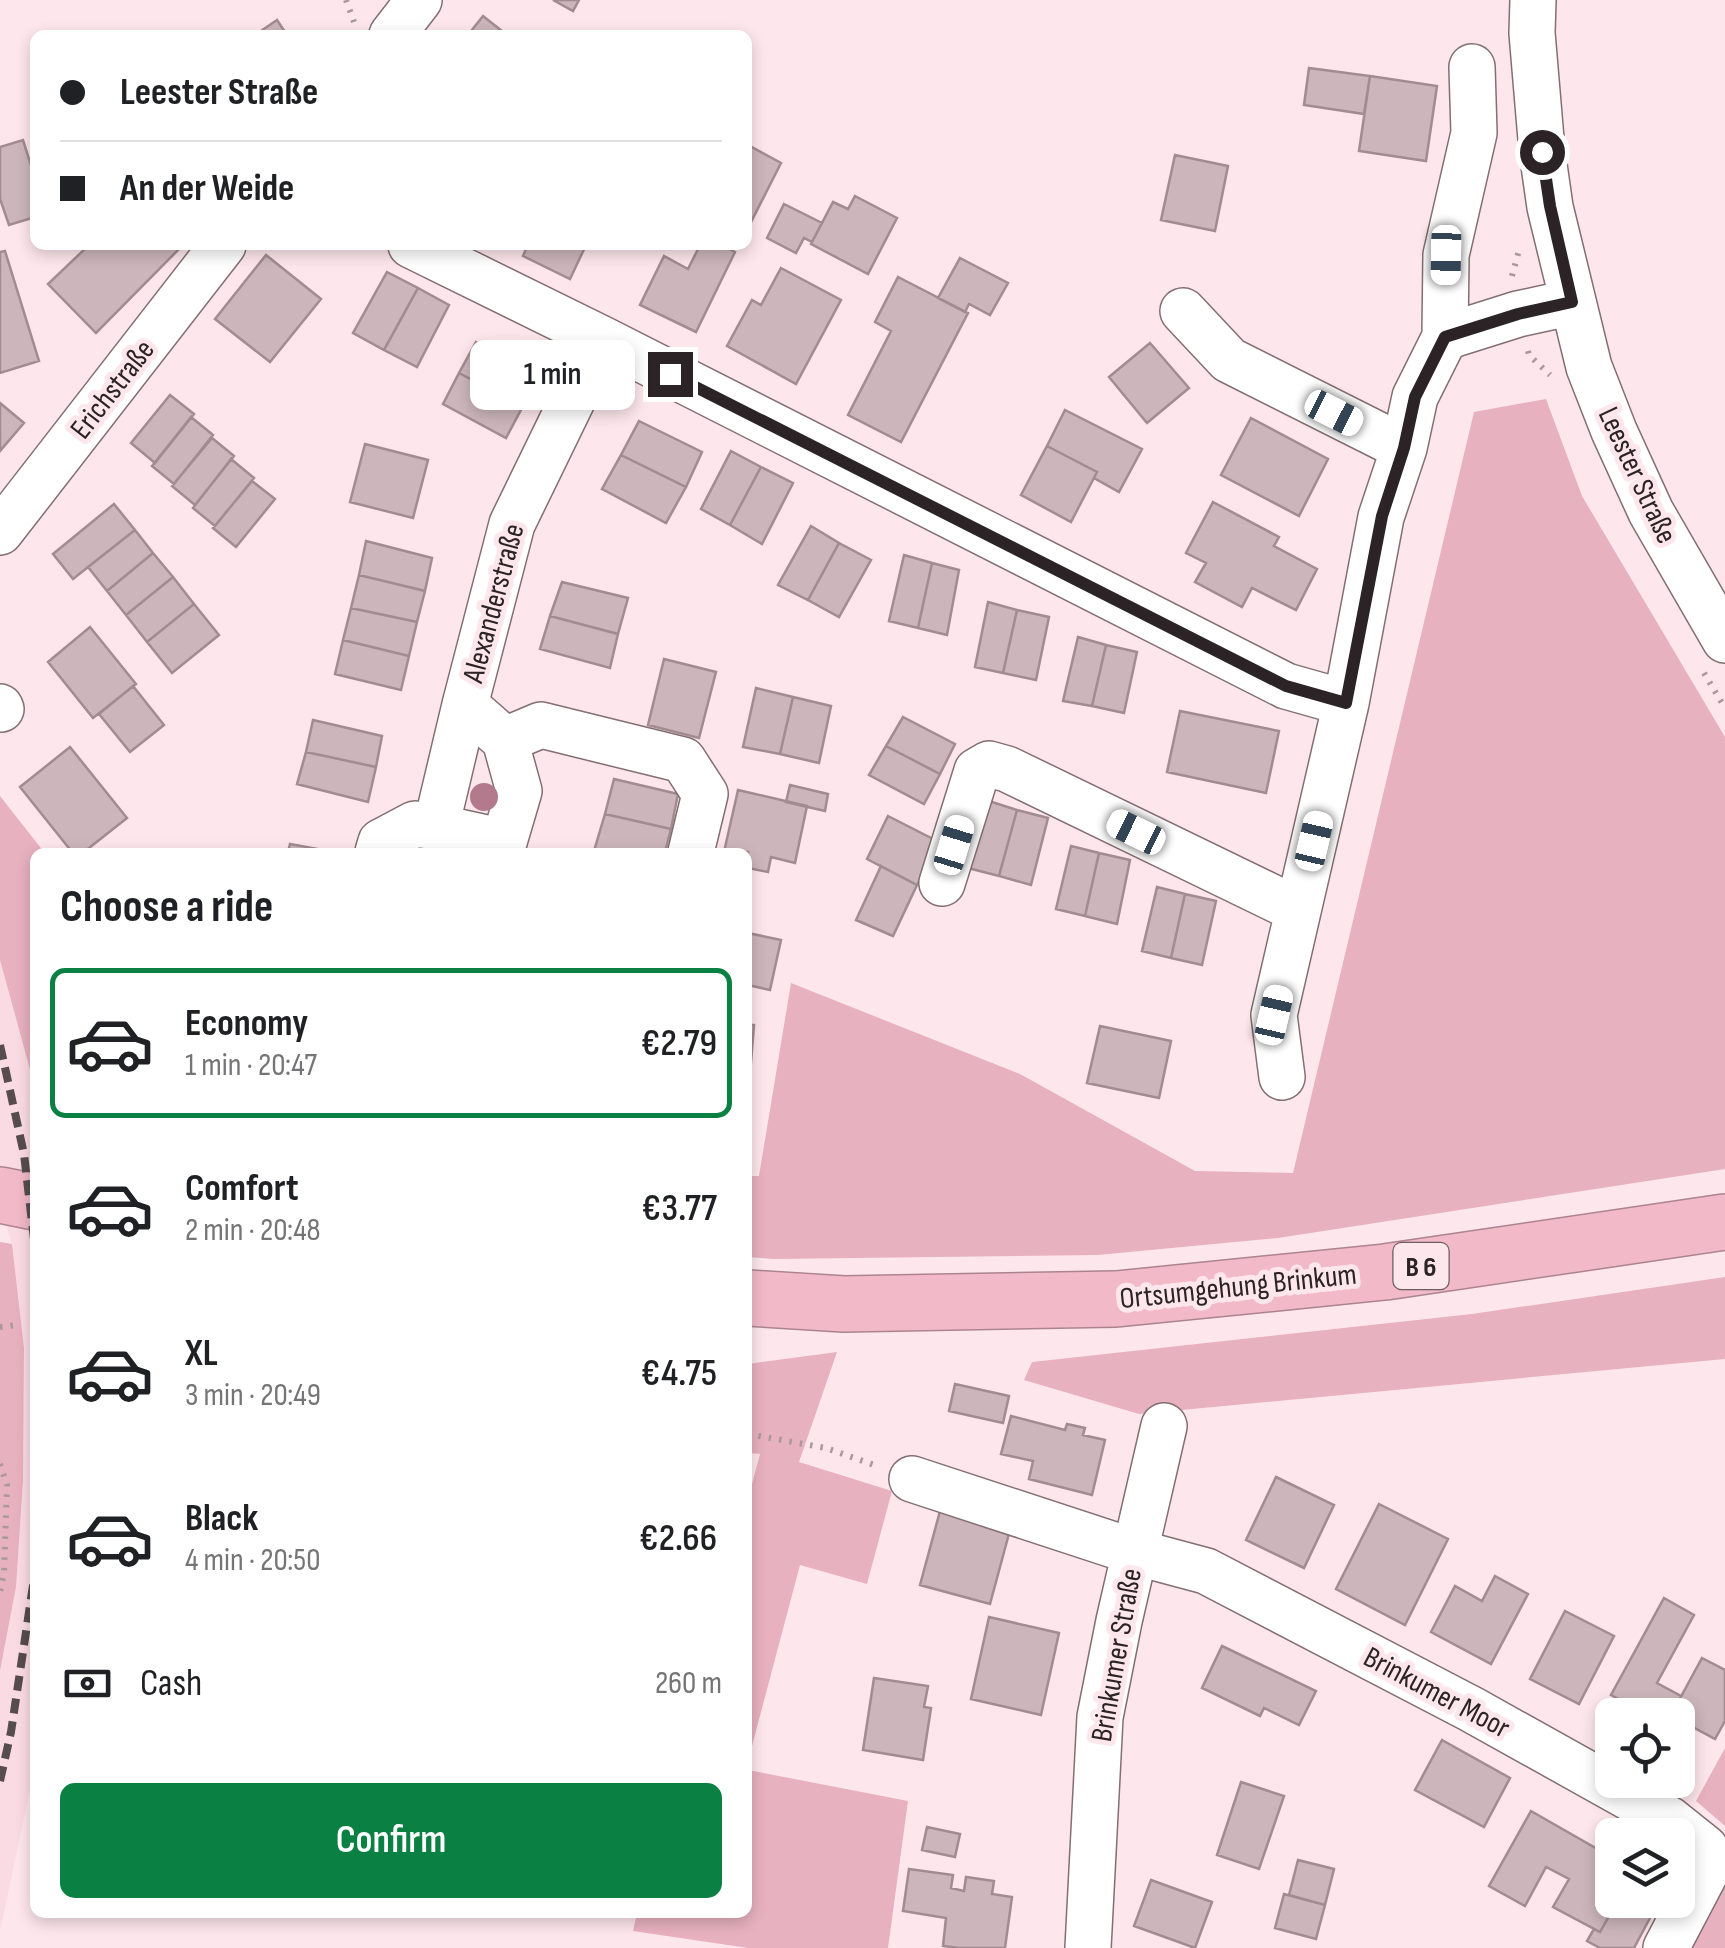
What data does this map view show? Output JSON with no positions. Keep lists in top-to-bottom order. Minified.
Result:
{"streets":{"highway":["B 6","Ortsumgehung Brinkum"],"street":["Erichstraße","Leester Straße","Alexanderstraße","Brinkumer Straße","Brinkumer Moor"]},"crossings":[["Brinkumer Straße","Brinkumer Moor"]],"page":{"banner":["Leester Straße","An der Weide"],"bubble":"1 min","heading":"Choose a ride","list":[{"name":"Economy","note":"1 min · 20:47","value":"€2.79"},{"name":"Comfort","note":"2 min · 20:48","value":"€3.77"},{"name":"XL","note":"3 min · 20:49","value":"€4.75"},{"name":"Black","note":"4 min · 20:50","value":"€2.66"}],"pay":["Cash","260 m"],"buttons":"Confirm"}}
